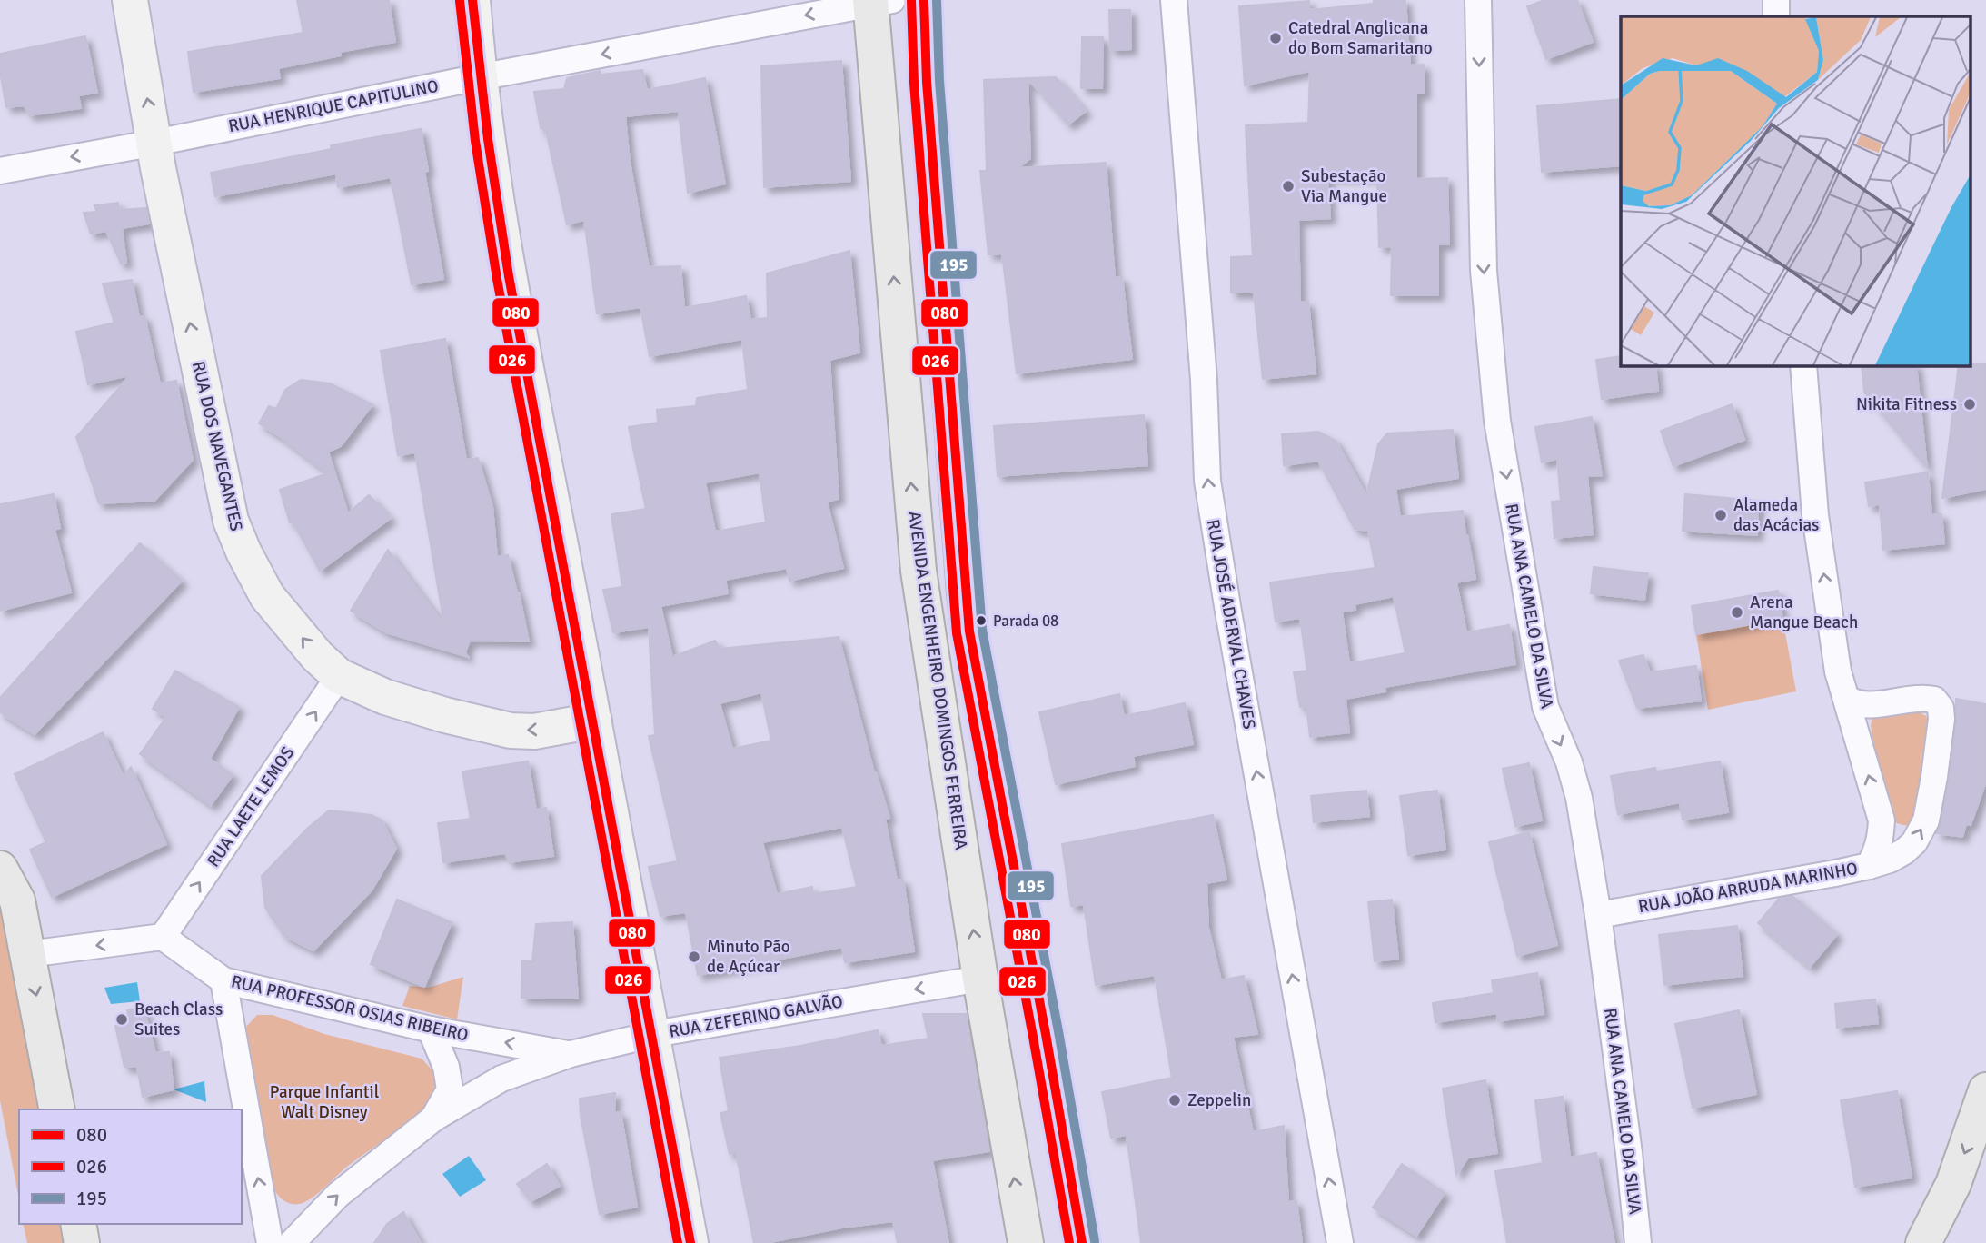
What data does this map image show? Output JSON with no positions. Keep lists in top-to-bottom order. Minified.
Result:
{"streets":{"main road":["RUA DOS NAVEGANTES","AVENIDA ENGENHEIRO DOMINGOS FERREIRA"],"street":["RUA HENRIQUE CAPITULINO","RUA ANA CAMELO DA SILVA","RUA JOSÉ ADERVAL CHAVES","RUA LAETE LEMOS","RUA JOÃO ARRUDA MARINHO","RUA PROFESSOR OSIAS RIBEIRO","RUA ZEFERINO GALVÃO"]},"crossings":[["RUA HENRIQUE CAPITULINO","RUA DOS NAVEGANTES"],["RUA HENRIQUE CAPITULINO","AVENIDA ENGENHEIRO DOMINGOS FERREIRA"],["RUA DOS NAVEGANTES","RUA LAETE LEMOS"],["RUA ANA CAMELO DA SILVA","RUA JOÃO ARRUDA MARINHO"],["AVENIDA ENGENHEIRO DOMINGOS FERREIRA","RUA ZEFERINO GALVÃO"],["RUA LAETE LEMOS","RUA PROFESSOR OSIAS RIBEIRO"],["RUA PROFESSOR OSIAS RIBEIRO","RUA ZEFERINO GALVÃO"]],"one_way":["RUA HENRIQUE CAPITULINO","RUA ANA CAMELO DA SILVA","RUA JOSÉ ADERVAL CHAVES","RUA LAETE LEMOS","RUA JOÃO ARRUDA MARINHO"],"parks":["Parque Infantil Walt Disney"],"places":["Catedral Anglicana do Bom Samaritano","Subestação Via Mangue","Nikita Fitness","Alameda das Acácias","Arena Mangue Beach","Parada 08","Minuto Pão de Açúcar","Beach Class Suites","Zeppelin"],"lines":["transit line 080","transit line 026","transit line 195"],"legend":["080","026","195"]}
